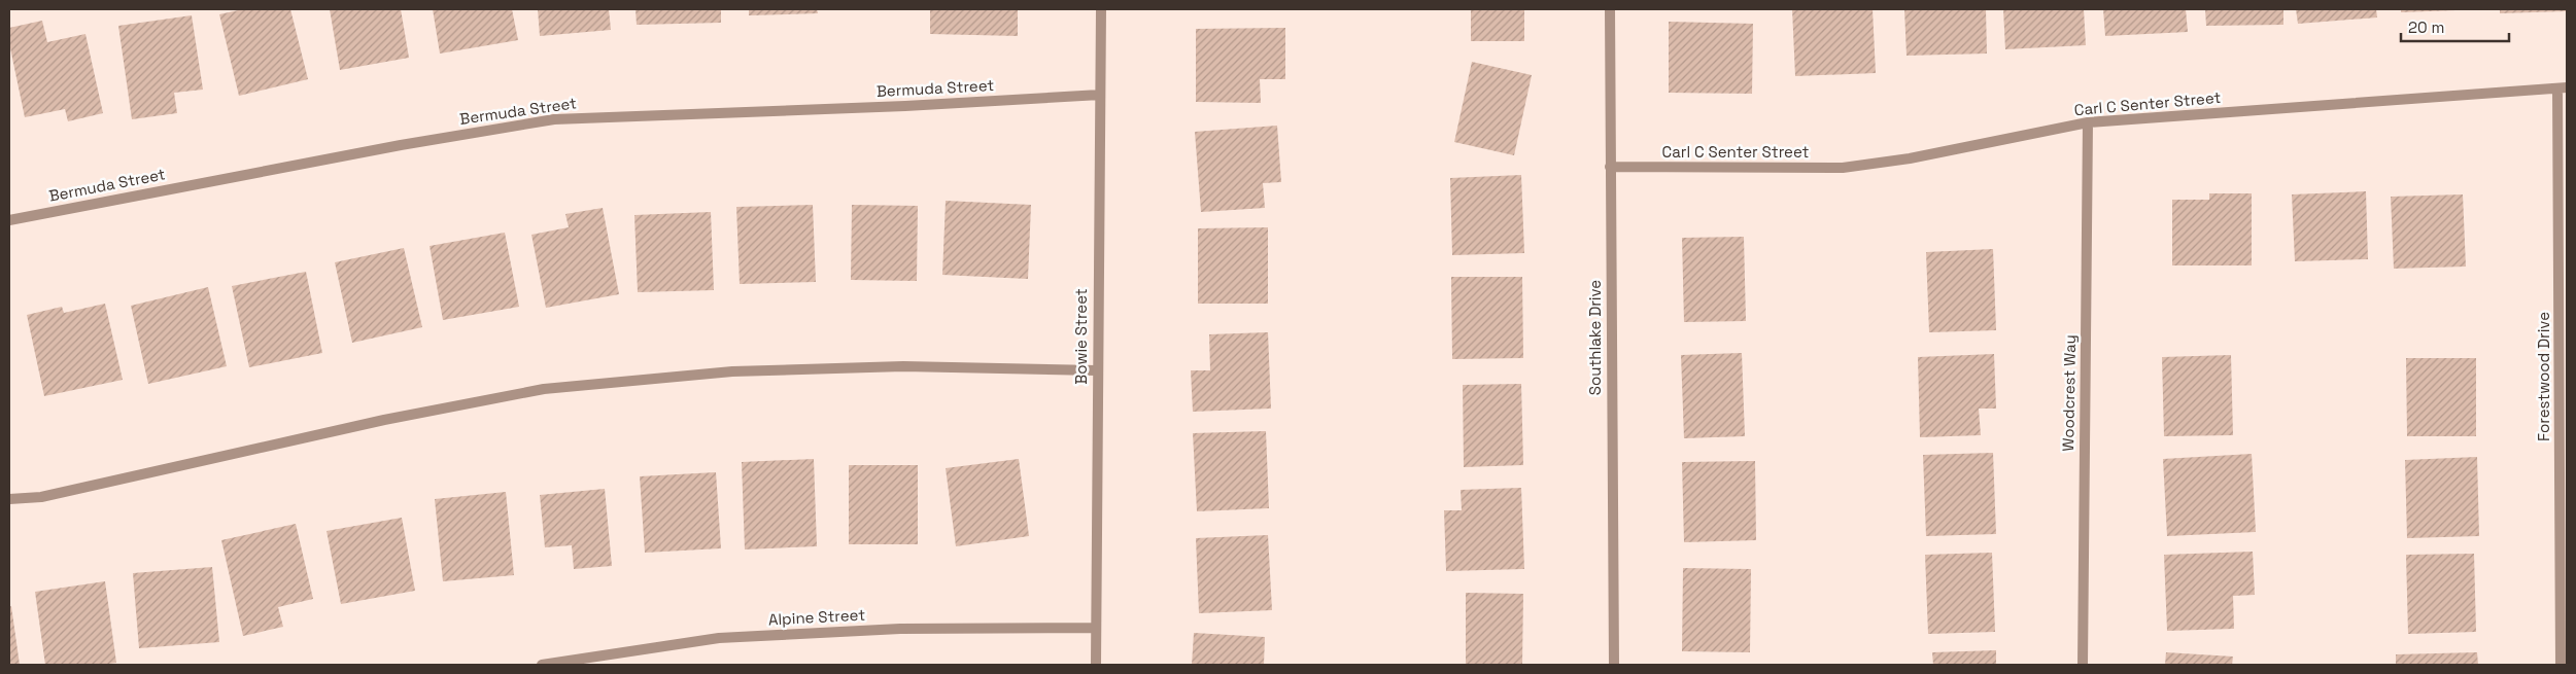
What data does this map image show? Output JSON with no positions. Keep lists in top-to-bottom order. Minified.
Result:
{"streets":{"street":["Bermuda Street","Carl C Senter Street","Bowie Street","Southlake Drive","Forestwood Drive","Woodcrest Way","Alpine Street"]},"crossings":[["Bermuda Street","Bowie Street"],["Carl C Senter Street","Southlake Drive"],["Carl C Senter Street","Forestwood Drive"],["Carl C Senter Street","Woodcrest Way"],["Bowie Street","Alpine Street"]],"scale_bar":"20 m"}
